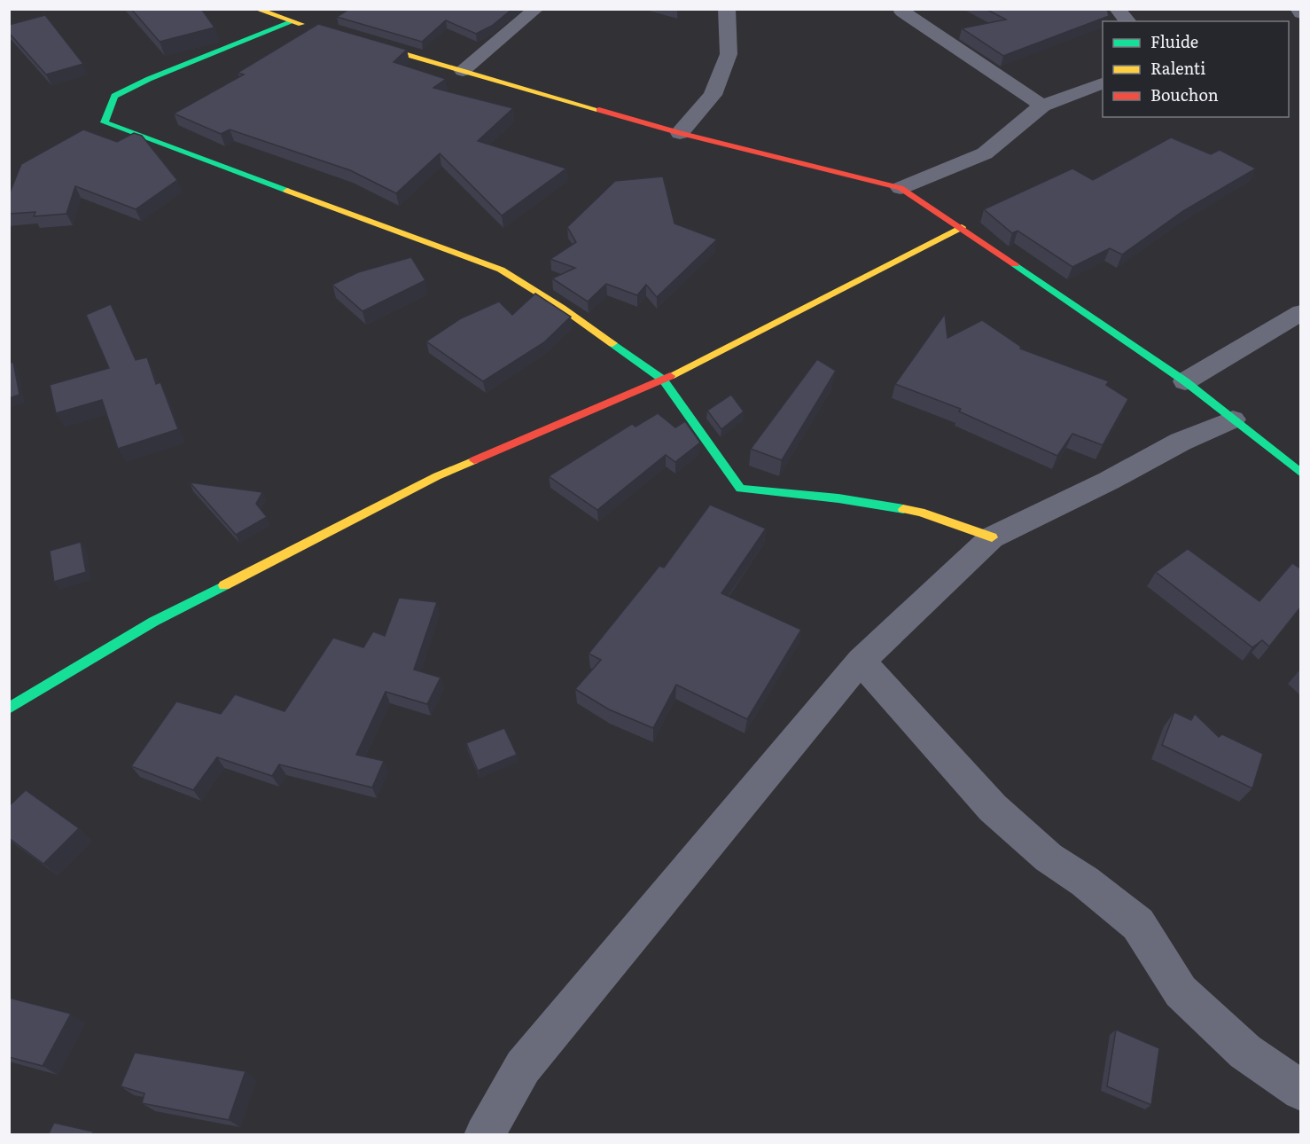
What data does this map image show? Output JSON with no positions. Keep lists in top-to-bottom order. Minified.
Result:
{"legend":["Fluide","Ralenti","Bouchon"]}
